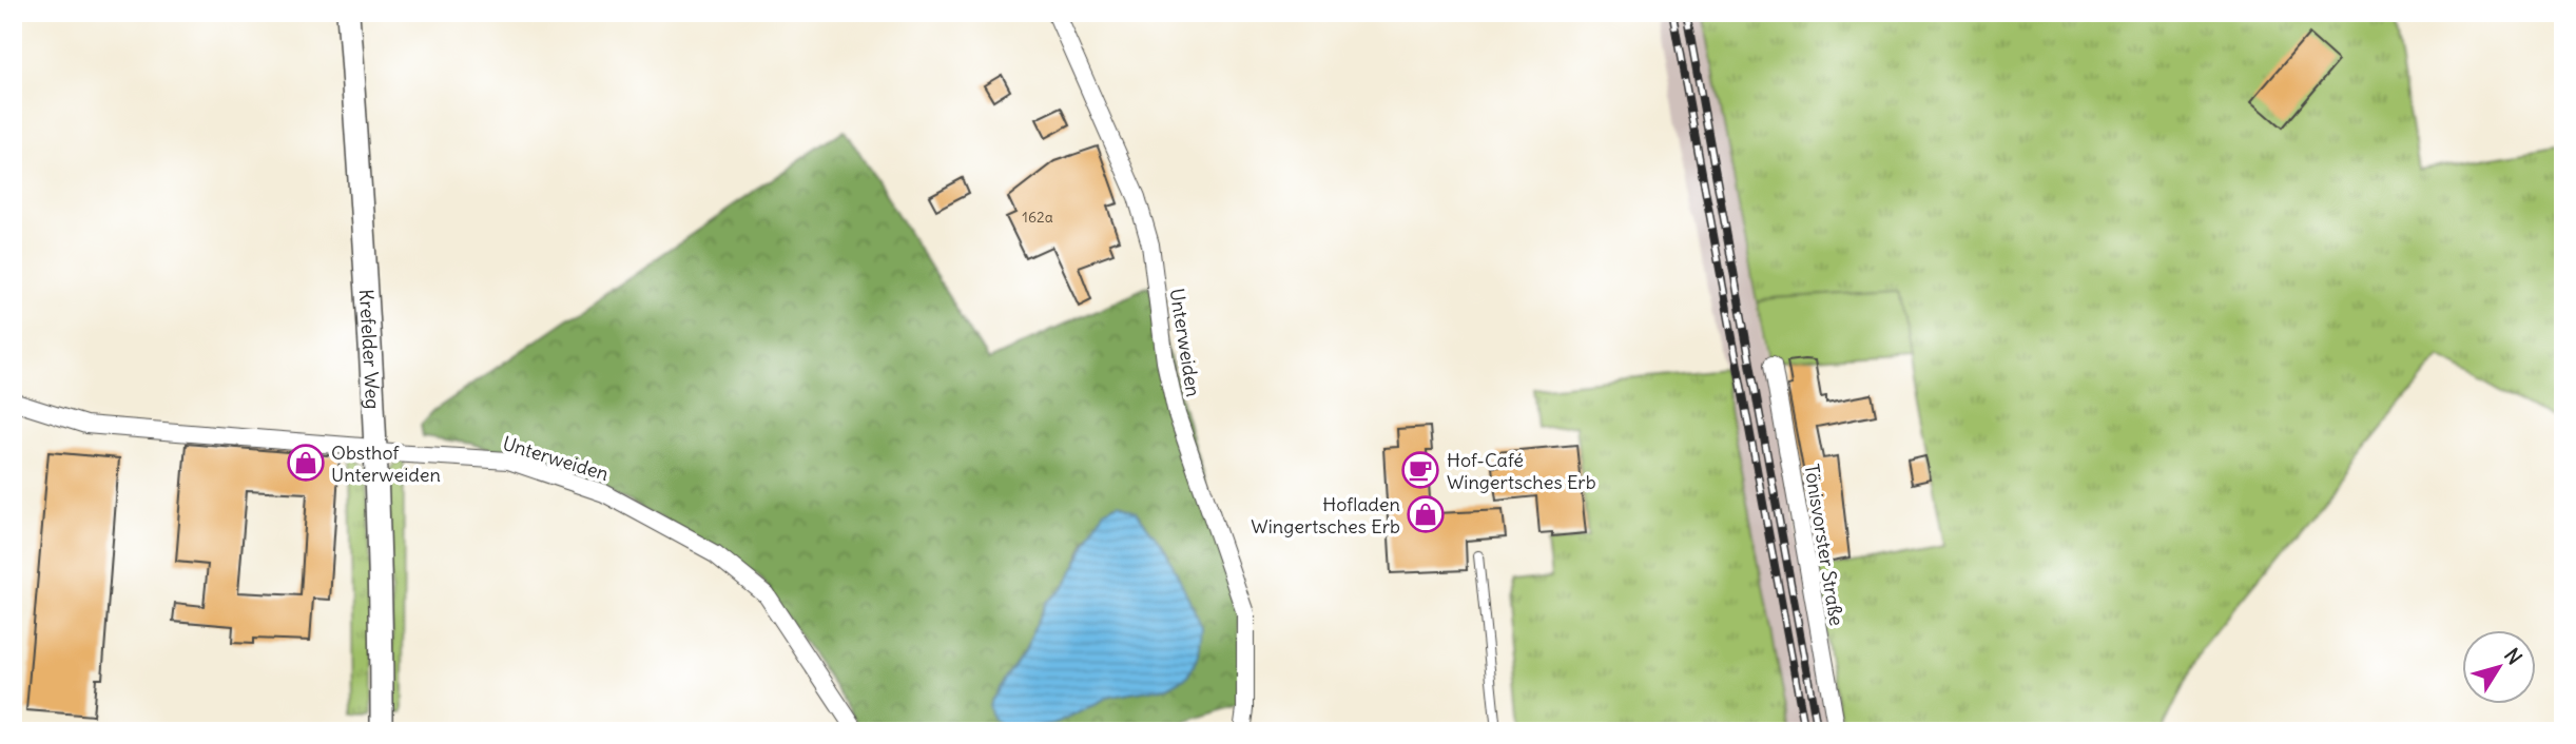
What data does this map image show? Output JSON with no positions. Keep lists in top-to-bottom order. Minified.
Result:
{"streets":{"street":["Unterweiden","Krefelder Weg","Tönisvorster Straße"]},"crossings":[["Unterweiden","Krefelder Weg"]],"places":{"shop":["Obsthof Unterweiden","Hofladen Wingertsches Erb"],"cafe":["Hof-Café Wingertsches Erb"]},"house_numbers":["162a"],"north":"top right"}
